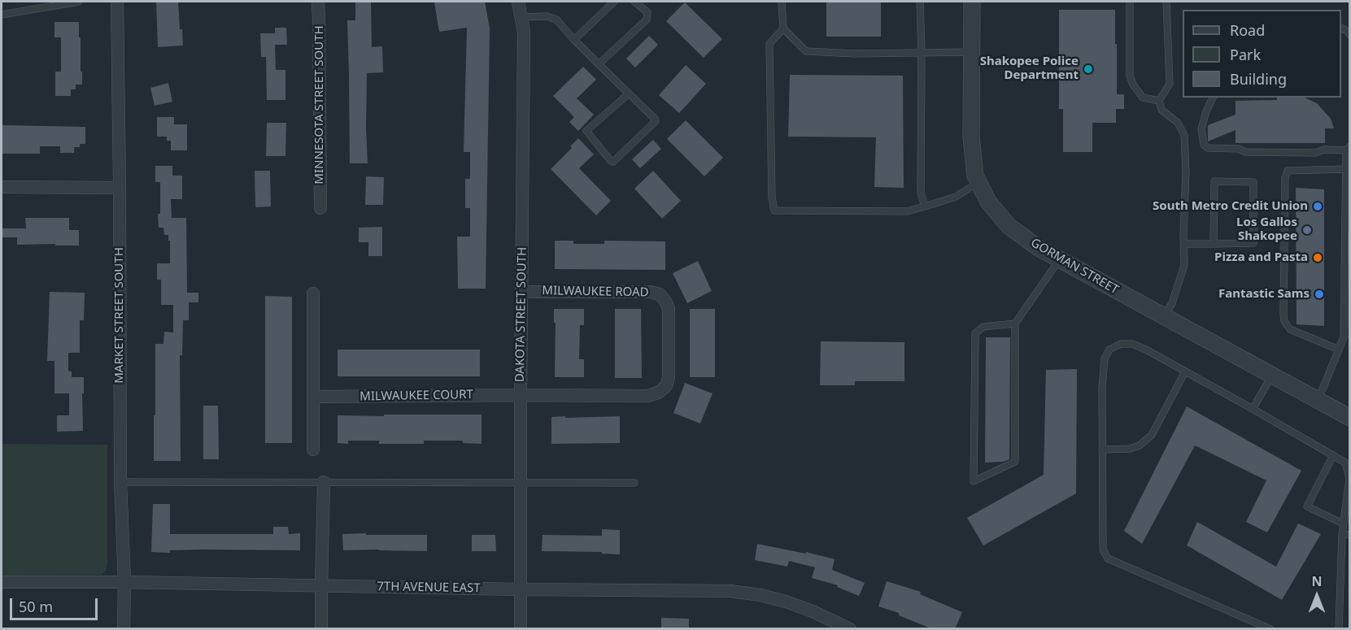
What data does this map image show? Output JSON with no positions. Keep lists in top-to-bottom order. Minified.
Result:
{"streets":{"street":["MINNESOTA STREET SOUTH","GORMAN STREET","MILWAUKEE ROAD","DAKOTA STREET SOUTH","MARKET STREET SOUTH","MILWAUKEE COURT","7TH AVENUE EAST"]},"crossings":[["MILWAUKEE ROAD","DAKOTA STREET SOUTH"],["MILWAUKEE ROAD","MILWAUKEE COURT"],["DAKOTA STREET SOUTH","MILWAUKEE COURT"],["DAKOTA STREET SOUTH","7TH AVENUE EAST"],["MARKET STREET SOUTH","7TH AVENUE EAST"]],"places":["Shakopee Police Department","South Metro Credit Union","Los Gallos Shakopee","Pizza and Pasta","Fantastic Sams"],"legend":["Road","Park","Building"],"scale_bar":"50 m","north":"top"}
